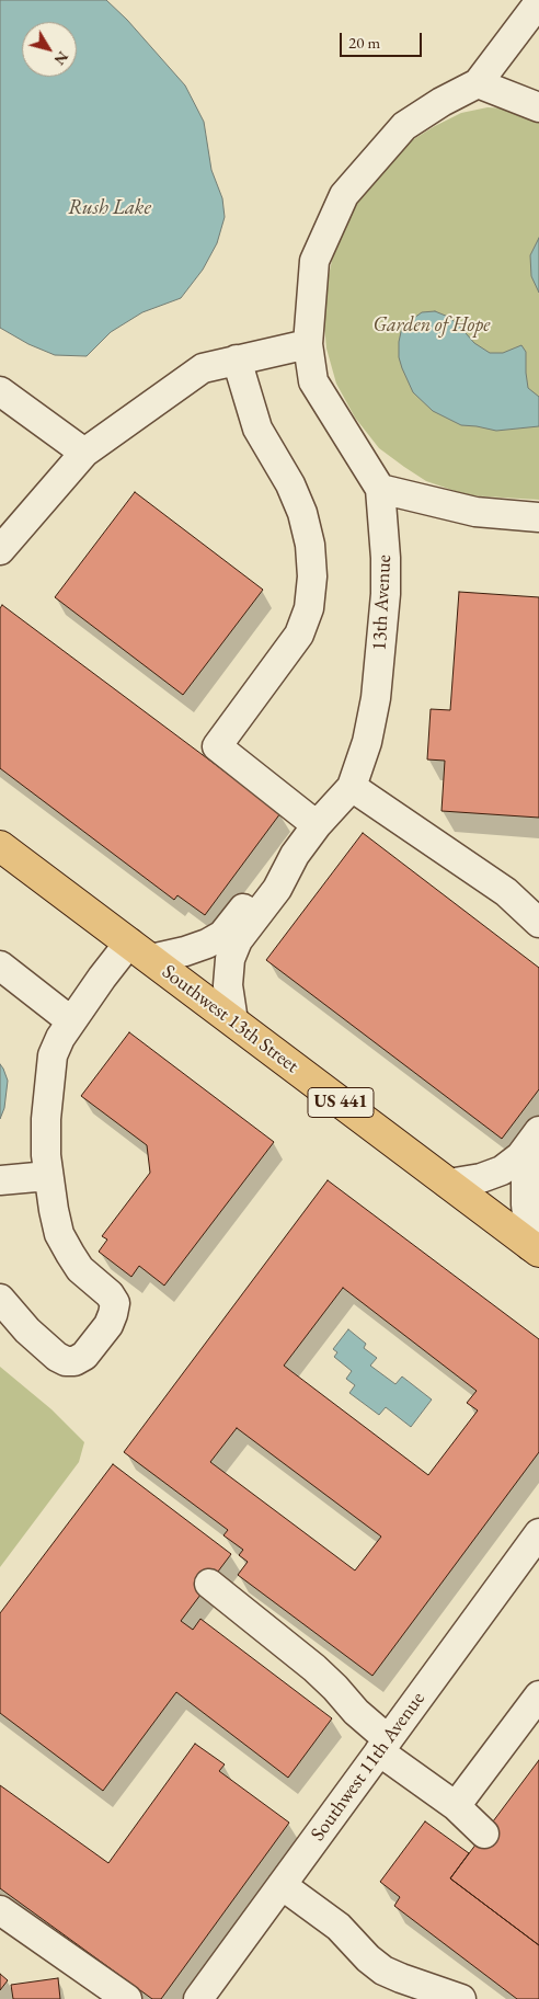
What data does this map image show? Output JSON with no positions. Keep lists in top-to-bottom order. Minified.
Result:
{"streets":{"main road":["Southwest 13th Street","US 441"],"street":["13th Avenue","Southwest 11th Avenue"]},"crossings":[["13th Avenue","Southwest 13th Street"]],"water":["Rush Lake"],"parks":["Garden of Hope"],"scale_bar":"20 m","north":"bottom right"}
